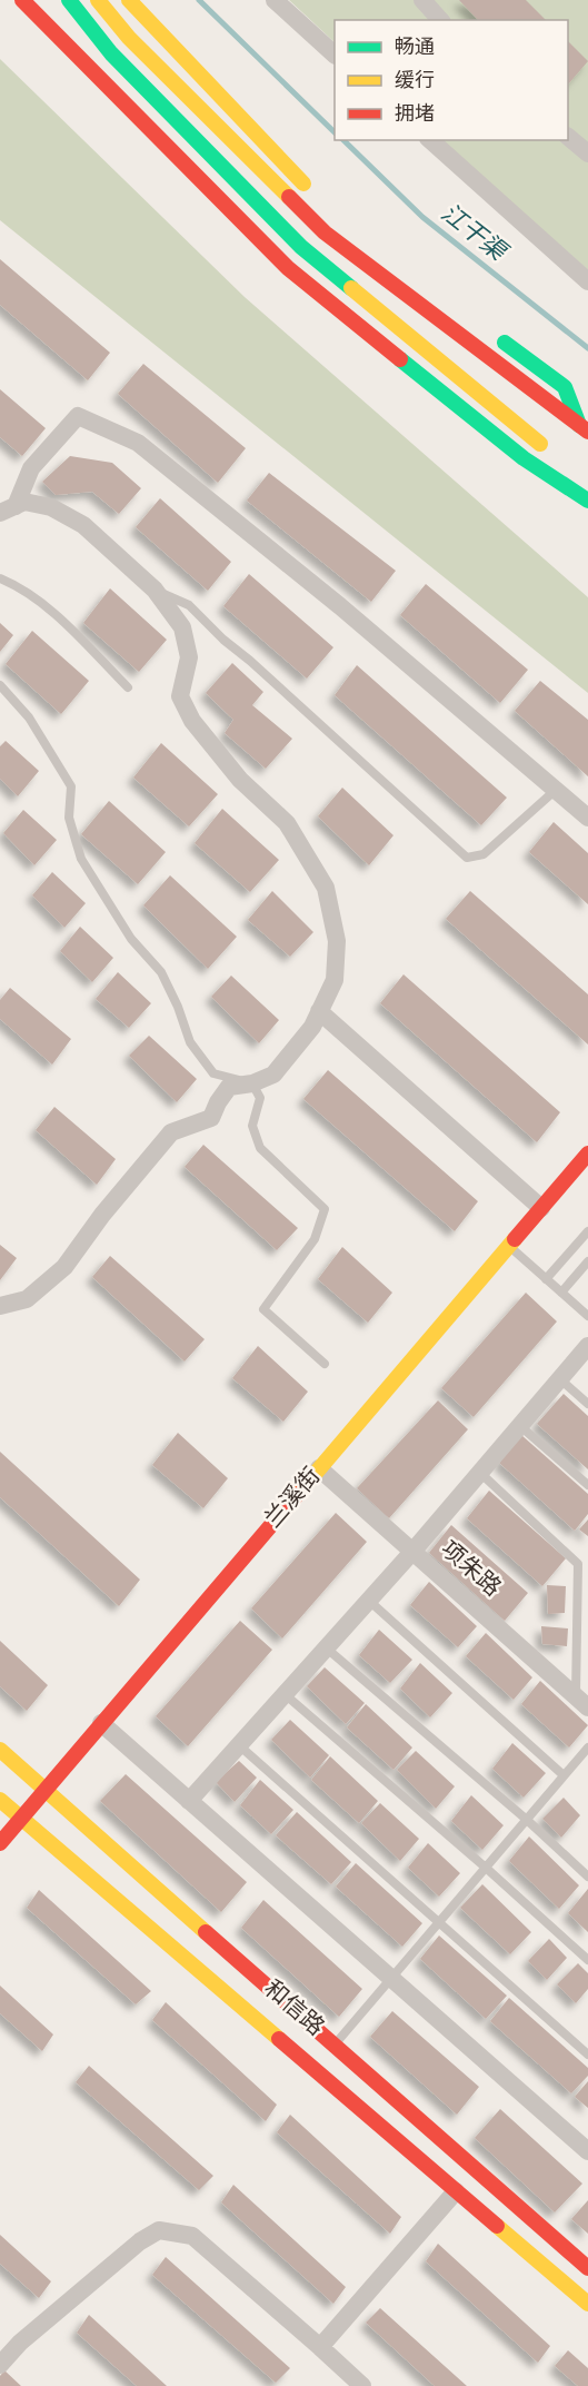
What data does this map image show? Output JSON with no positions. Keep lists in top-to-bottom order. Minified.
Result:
{"streets":{"street":["兰溪街","项朱路","和信路"]},"crossings":[["兰溪街","项朱路"],["兰溪街","和信路"]],"water":["江干渠"],"legend":["畅通","缓行","拥堵"]}
